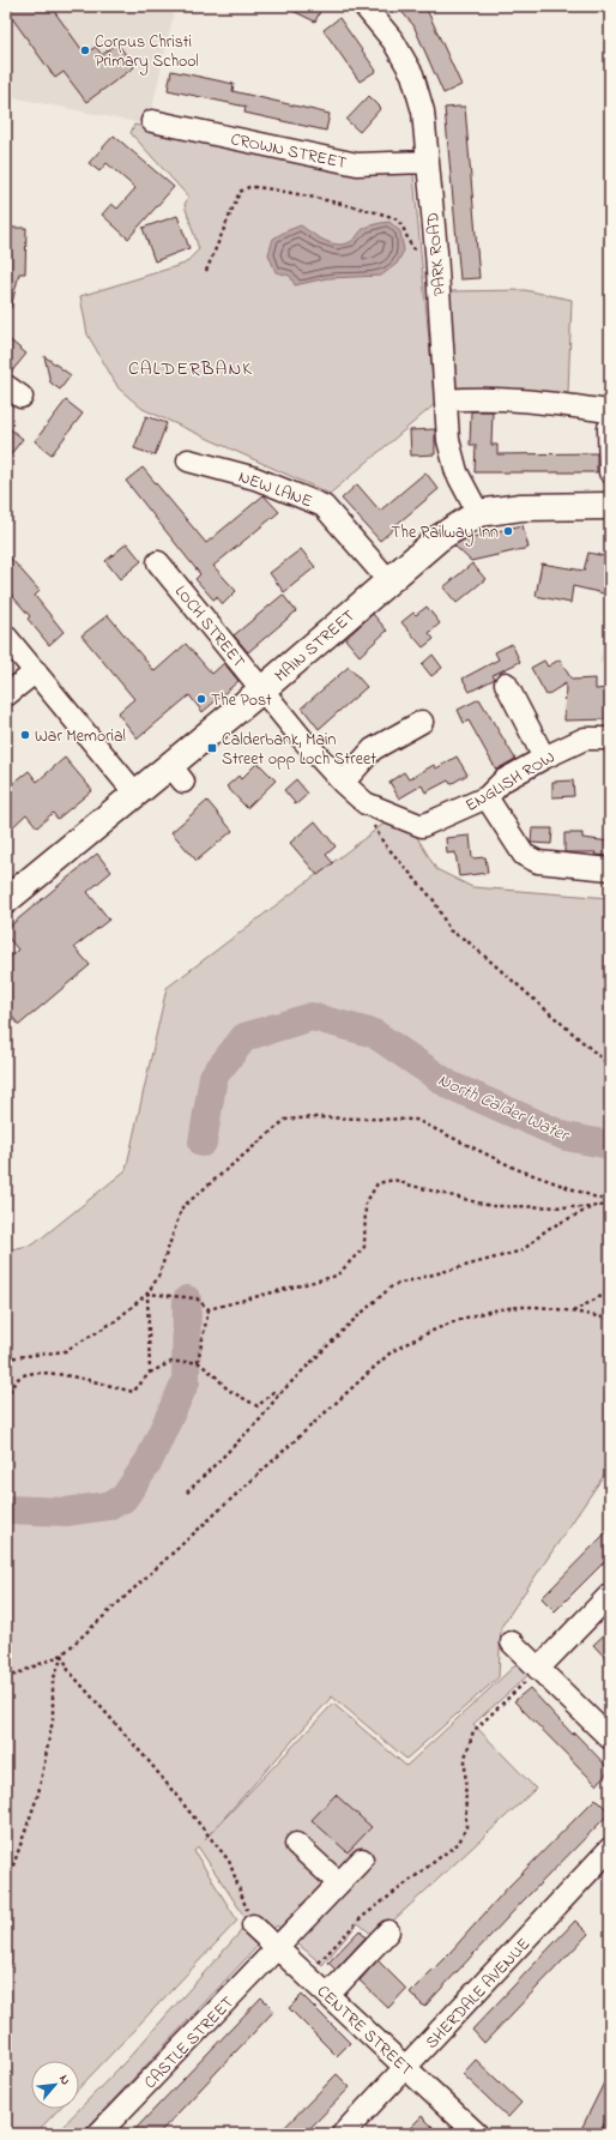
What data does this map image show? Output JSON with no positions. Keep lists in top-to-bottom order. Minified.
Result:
{"streets":{"main road":["MAIN STREET"],"street":["CROWN STREET","PARK ROAD","NEW LANE","LOCH STREET","ENGLISH ROW","SHERDALE AVENUE","CENTRE STREET","CASTLE STREET"]},"crossings":[["CROWN STREET","PARK ROAD"],["PARK ROAD","MAIN STREET"],["NEW LANE","MAIN STREET"],["LOCH STREET","MAIN STREET"],["LOCH STREET","ENGLISH ROW"],["MAIN STREET","ENGLISH ROW"],["SHERDALE AVENUE","CENTRE STREET"],["CENTRE STREET","CASTLE STREET"]],"districts":["CALDERBANK"],"water":["North Calder Water"],"places":{"other":["Corpus Christi Primary School","The Railway Inn","The Post","War Memorial"],"transit":["Calderbank, Main Street opp Loch Street"]},"north":"top right"}
